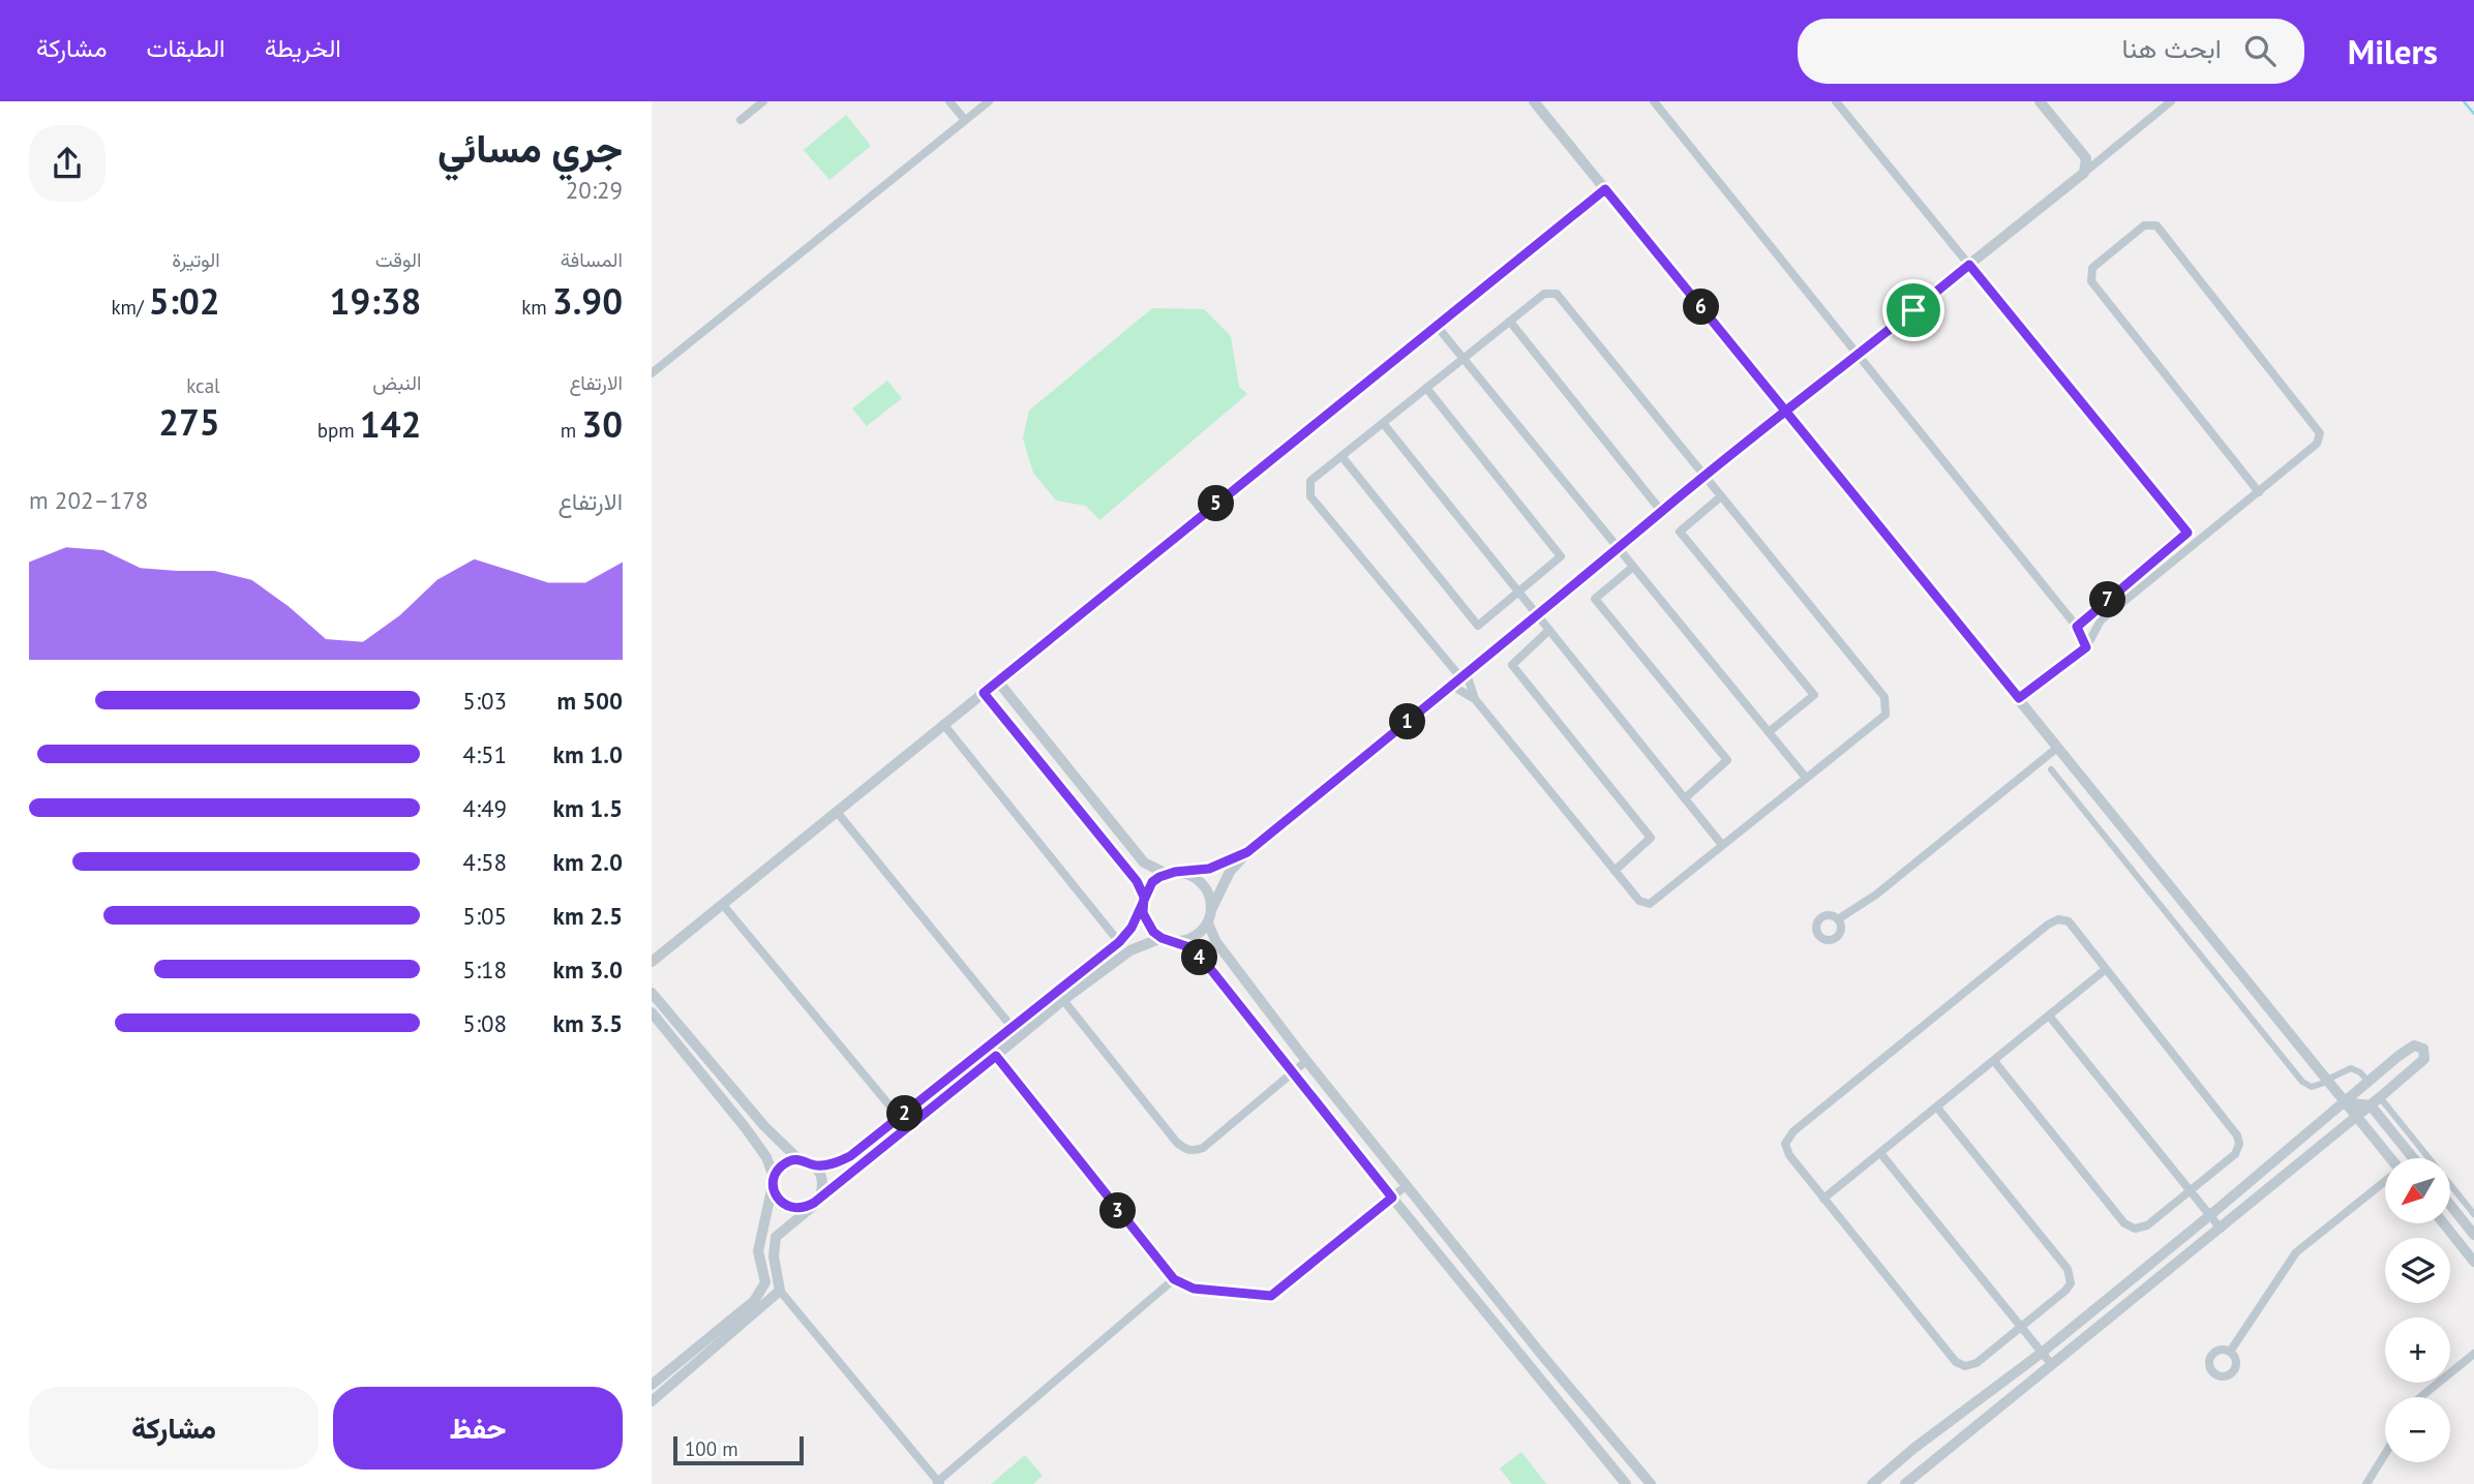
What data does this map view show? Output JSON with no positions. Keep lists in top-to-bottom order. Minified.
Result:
{"scale_bar":"100 m","north":"bottom left","page":{"header":"Milers","search":"ابحث هنا","nav":["الخريطة","الطبقات","مشاركة"],"heading":["جري مسائي","20:29"],"stats":[["المسافة","3.90 km"],["الوقت","19:38"],["الوتيرة","5:02 /km"],["الارتفاع","30 m"],["النبض","142 bpm"],["kcal","275"]],"pins":["6","5","7","1","4","2","3"],"chart":["الارتفاع","178–202 m"],"list":[{"name":"500 m","note":"5:03"},{"name":"1.0 km","note":"4:51"},{"name":"1.5 km","note":"4:49"},{"name":"2.0 km","note":"4:58"},{"name":"2.5 km","note":"5:05"},{"name":"3.0 km","note":"5:18"},{"name":"3.5 km","note":"5:08"}],"map_buttons":["+","−"],"buttons":["حفظ","مشاركة"],"scale":"100 m"}}
